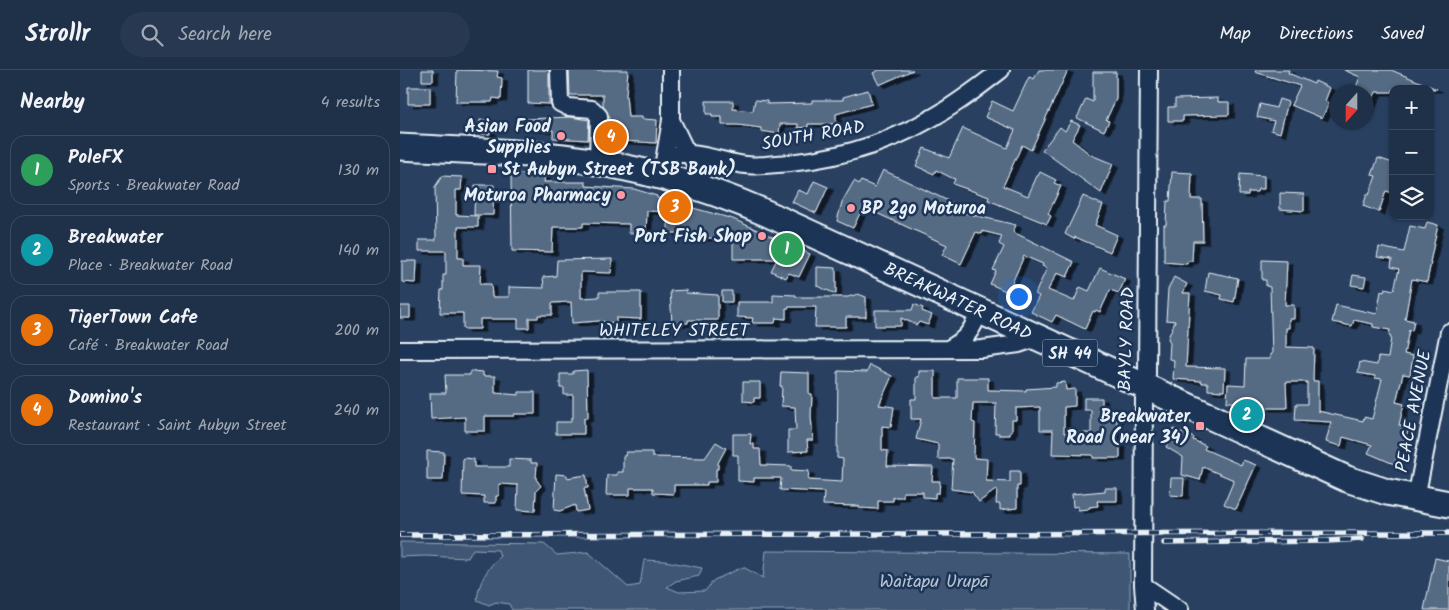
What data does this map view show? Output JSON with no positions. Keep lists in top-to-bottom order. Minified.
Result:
{"streets":{"highway":["BREAKWATER ROAD","SH 44"],"street":["SOUTH ROAD","WHITELEY STREET","BAYLY ROAD","PEACE AVENUE"]},"crossings":[["SOUTH ROAD","BREAKWATER ROAD"],["SOUTH ROAD","SH 44"],["BREAKWATER ROAD","WHITELEY STREET"],["BREAKWATER ROAD","BAYLY ROAD"],["BREAKWATER ROAD","SH 44"],["BREAKWATER ROAD","PEACE AVENUE"]],"parks":["Waitapu Urupā"],"places":{"other":["Asian Food Supplies","Moturoa Pharmacy","BP 2go Moturoa","Port Fish Shop"],"transit":["St Aubyn Street (TSB Bank)","Breakwater Road (near 34)"]},"north":"bottom","page":{"header":"Strollr","search":"Search here","nav":["Map","Directions","Saved"],"heading":["Nearby","4 results"],"map_buttons":["+","−"],"pins":["4","3","1","2"],"list":[{"mark":"1","name":"PoleFX","note":"Sports · Breakwater Road","value":"130 m"},{"mark":"2","name":"Breakwater","note":"Place · Breakwater Road","value":"140 m"},{"mark":"3","name":"TigerTown Cafe","note":"Café · Breakwater Road","value":"200 m"},{"mark":"4","name":"Domino's","note":"Restaurant · Saint Aubyn Street","value":"240 m"}]}}
